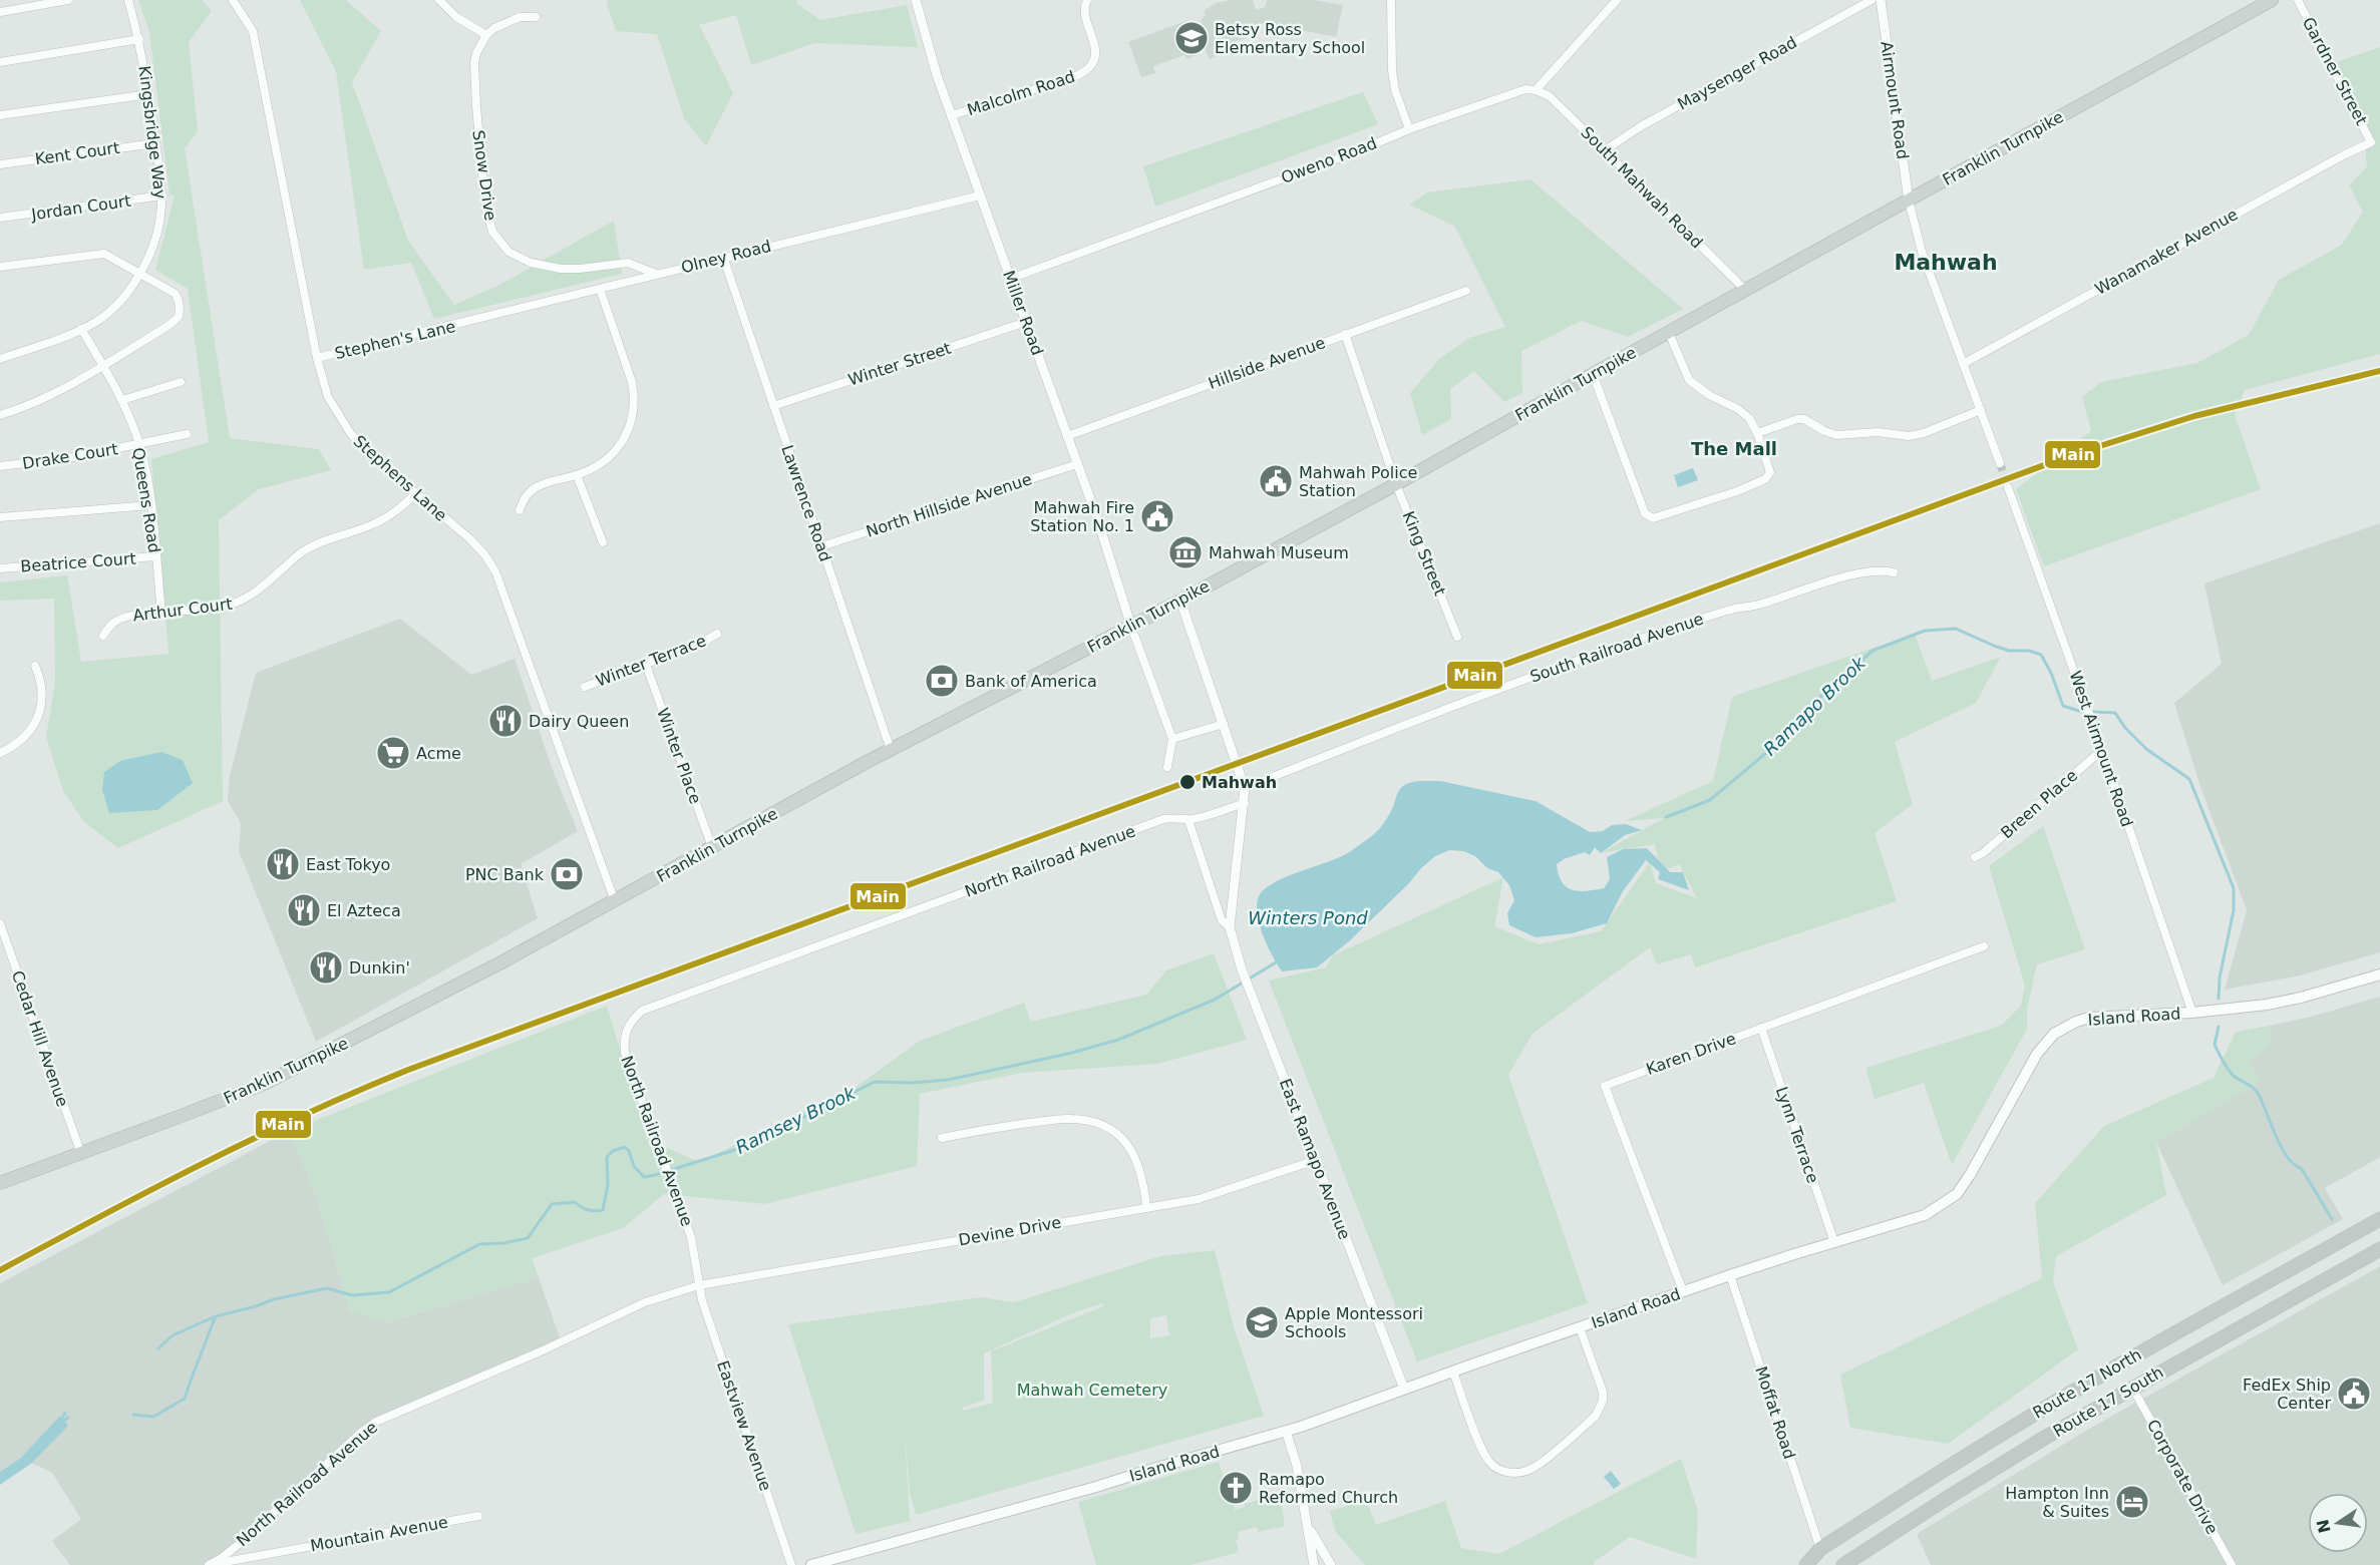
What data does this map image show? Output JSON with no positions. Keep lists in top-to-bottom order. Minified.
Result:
{"streets":{"highway":["Route 17 North","Route 17 South"],"main road":["Franklin Turnpike","Island Road"],"street":["Gardner Street","Maysenger Road","Malcolm Road","Airmount Road","Kingsbridge Way","Kent Court","Oweno Road","Snow Drive","South Mahwah Road","Jordan Court","Wanamaker Avenue","Olney Road","Miller Road","Stephen's Lane","Hillside Avenue","Winter Street","Drake Court","Stephens Lane","Queens Road","Lawrence Road","North Hillside Avenue","King Street","Beatrice Court","Arthur Court","South Railroad Avenue","Winter Terrace","West Airmount Road","Winter Place","Breen Place","North Railroad Avenue","Cedar Hill Avenue","Karen Drive","Lynn Terrace","East Ramapo Avenue","Devine Drive","Moffat Road","Eastview Avenue","Corporate Drive","Mountain Avenue"]},"crossings":[["Gardner Street","Wanamaker Avenue"],["Maysenger Road","South Mahwah Road"],["Malcolm Road","Miller Road"],["Airmount Road","Franklin Turnpike"],["Kingsbridge Way","Kent Court"],["Kingsbridge Way","Jordan Court"],["Kingsbridge Way","Queens Road"],["Franklin Turnpike","South Mahwah Road"],["Franklin Turnpike","Miller Road"],["Franklin Turnpike","Stephens Lane"],["Franklin Turnpike","Lawrence Road"],["Franklin Turnpike","King Street"],["Franklin Turnpike","Winter Place"],["Franklin Turnpike","Cedar Hill Avenue"],["Oweno Road","South Mahwah Road"],["Oweno Road","Miller Road"],["Snow Drive","Olney Road"],["Olney Road","Miller Road"],["Olney Road","Stephen's Lane"],["Olney Road","Lawrence Road"],["Miller Road","Hillside Avenue"],["Miller Road","Winter Street"],["Miller Road","North Hillside Avenue"],["Stephen's Lane","Stephens Lane"],["Hillside Avenue","King Street"],["Winter Street","Lawrence Road"],["Drake Court","Queens Road"],["Stephens Lane","Arthur Court"],["Queens Road","Beatrice Court"],["Queens Road","Arthur Court"],["Lawrence Road","North Hillside Avenue"],["Winter Terrace","Winter Place"],["West Airmount Road","Breen Place"],["West Airmount Road","Island Road"],["North Railroad Avenue","Devine Drive"],["North Railroad Avenue","Eastview Avenue"],["North Railroad Avenue","Mountain Avenue"],["Island Road","Karen Drive"],["Island Road","Lynn Terrace"],["Island Road","East Ramapo Avenue"],["Island Road","Moffat Road"],["Karen Drive","Lynn Terrace"],["East Ramapo Avenue","Devine Drive"],["Devine Drive","Eastview Avenue"],["Route 17 North","Moffat Road"],["Route 17 South","Corporate Drive"]],"districts":["Mahwah","The Mall"],"water":["Ramapo Brook","Winters Pond","Ramsey Brook"],"parks":["Mahwah Cemetery"],"places":{"school or university":["Betsy Ross Elementary School","Apple Montessori Schools"],"public building":["Mahwah Police Station","Mahwah Fire Station No. 1","FedEx Ship Center"],"museum":["Mahwah Museum"],"bank":["Bank of America","PNC Bank"],"restaurant":["Dairy Queen","East Tokyo","El Azteca","Dunkin'"],"supermarket":["Acme"],"other":["Mahwah"],"church":["Ramapo Reformed Church"],"hotel":["Hampton Inn & Suites"]},"lines":["transit line Main"],"north":"left"}
